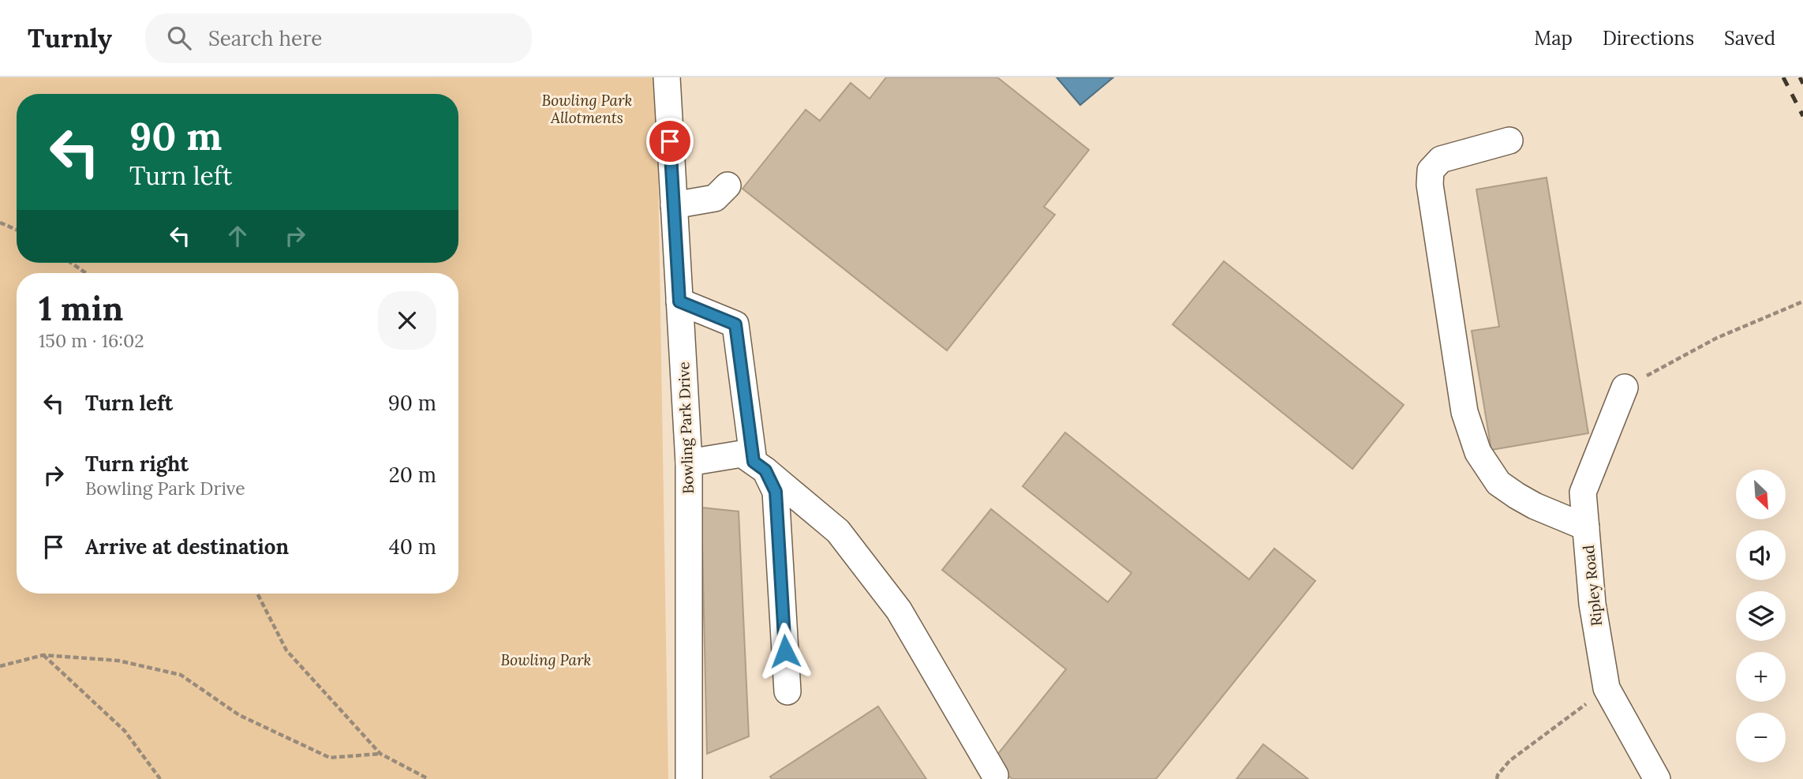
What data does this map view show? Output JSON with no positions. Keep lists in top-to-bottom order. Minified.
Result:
{"streets":{"street":["Bowling Park Drive","Ripley Road"]},"parks":["Bowling Park Allotments","Bowling Park"],"north":"bottom right","page":{"header":"Turnly","search":"Search here","nav":["Map","Directions","Saved"],"turn":["90 m","Turn left"],"heading":["1 min","150 m · 16:02"],"list":[{"name":"Turn left","value":"90 m"},{"name":"Turn right","note":"Bowling Park Drive","value":"20 m"},{"name":"Arrive at destination","value":"40 m"}],"map_buttons":["+","−"]}}
